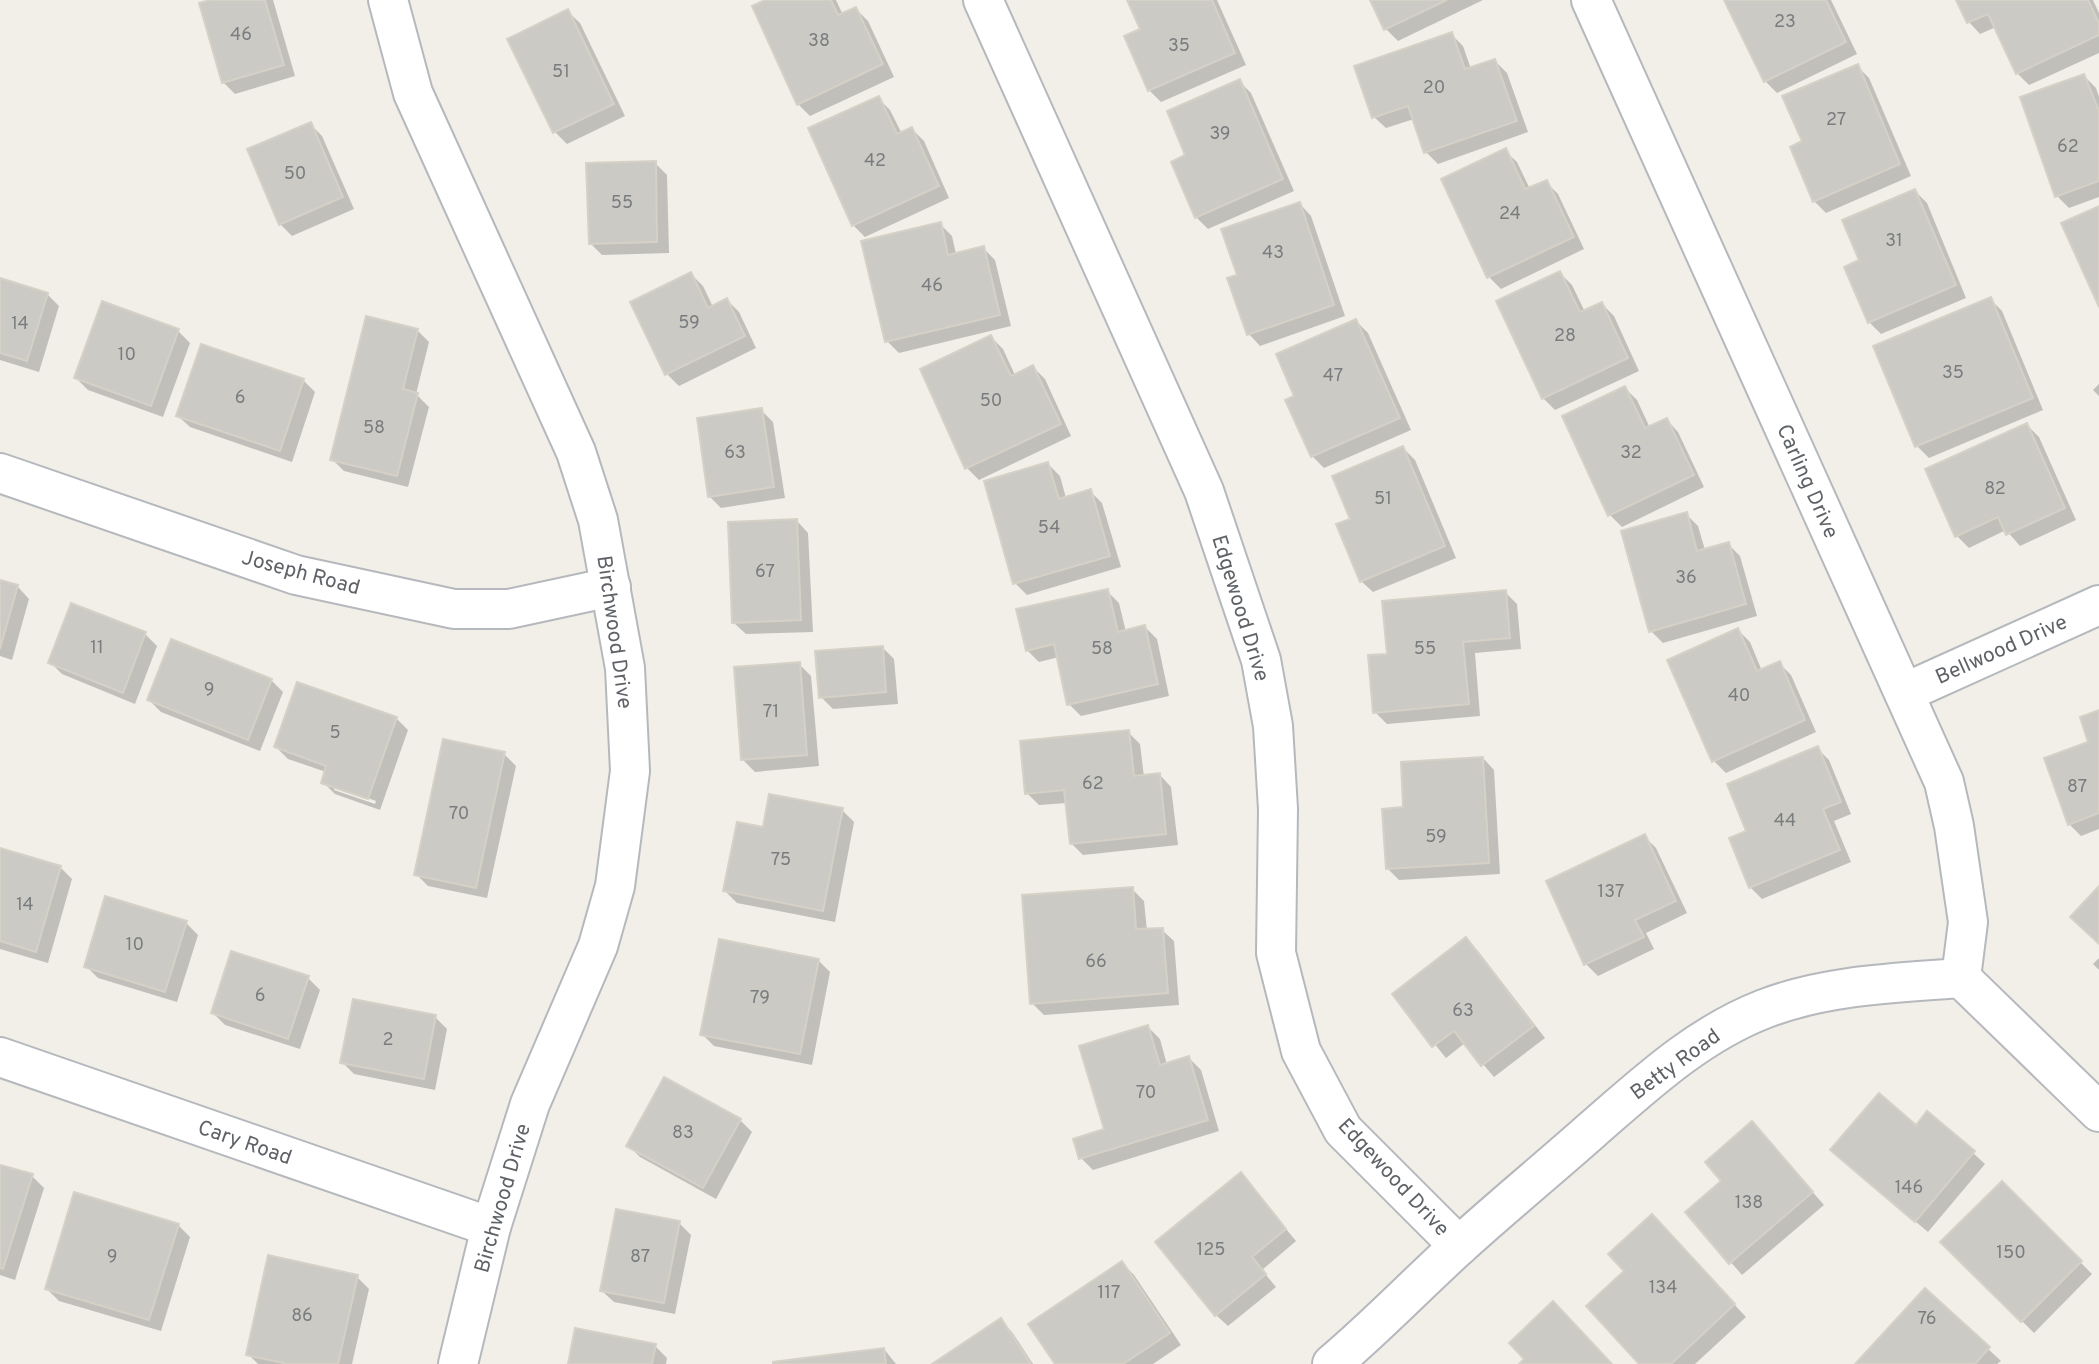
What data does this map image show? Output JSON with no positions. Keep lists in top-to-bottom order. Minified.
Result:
{"streets":{"street":["Carling Drive","Joseph Road","Edgewood Drive","Birchwood Drive","Bellwood Drive","Betty Road","Cary Road"]},"crossings":[["Carling Drive","Bellwood Drive"],["Carling Drive","Betty Road"],["Joseph Road","Birchwood Drive"],["Edgewood Drive","Betty Road"],["Birchwood Drive","Cary Road"]],"house_numbers":["23","46","38","35","51","20","27","39","62","42","50","55","24","31","43","46","59","14","28","10","35","47","6","50","58","63","32","82","51","54","67","36","11","58","55","9","40","71","5","62","87","70","44","59","75","137","14","10","66","6","79","63","2","70","83","146","138","125","150","9","87","134","117","86","76"]}
